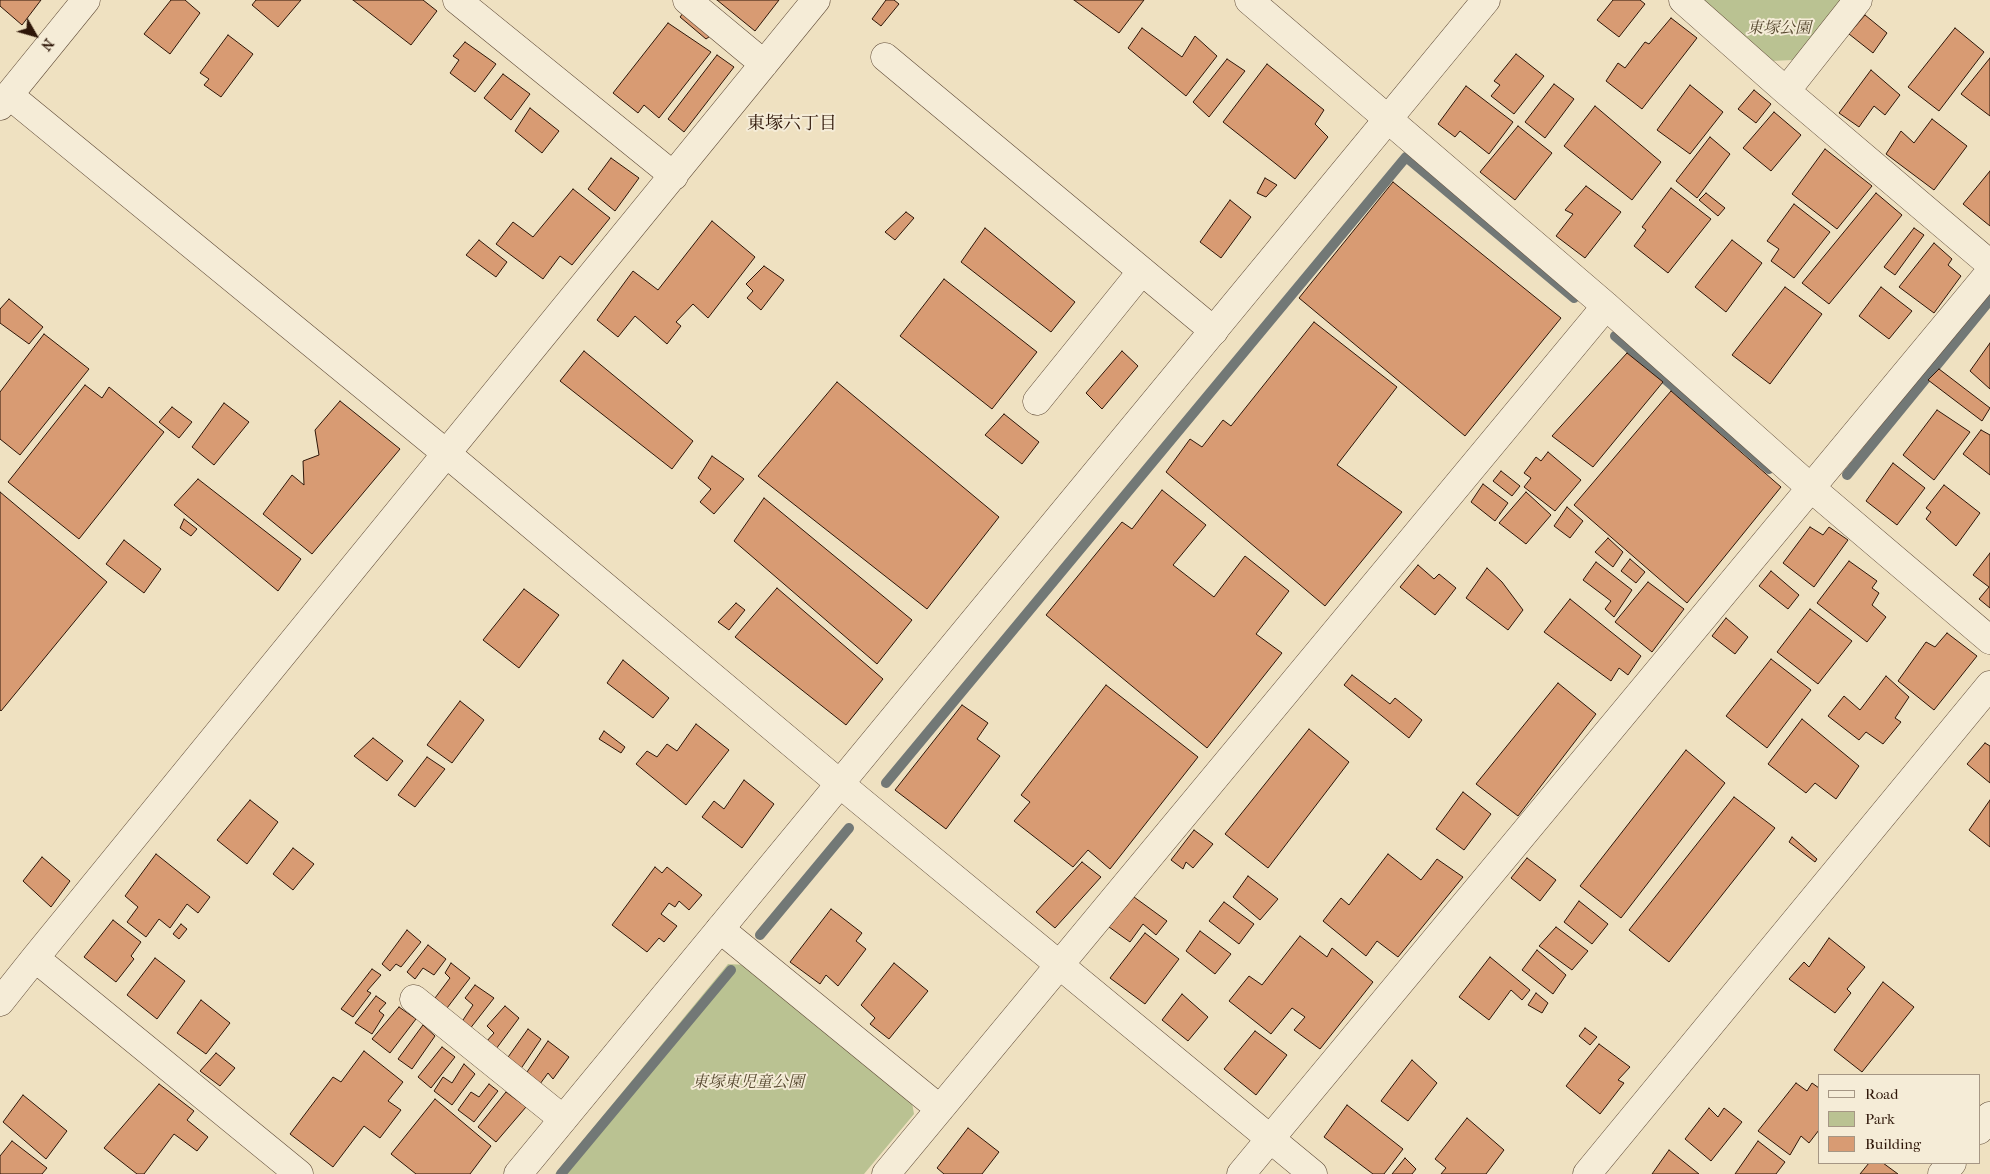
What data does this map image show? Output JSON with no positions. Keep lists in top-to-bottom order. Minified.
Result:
{"districts":["東塚六丁目"],"parks":["東塚公園","東塚東児童公園"],"legend":["Road","Park","Building"],"north":"bottom right"}
